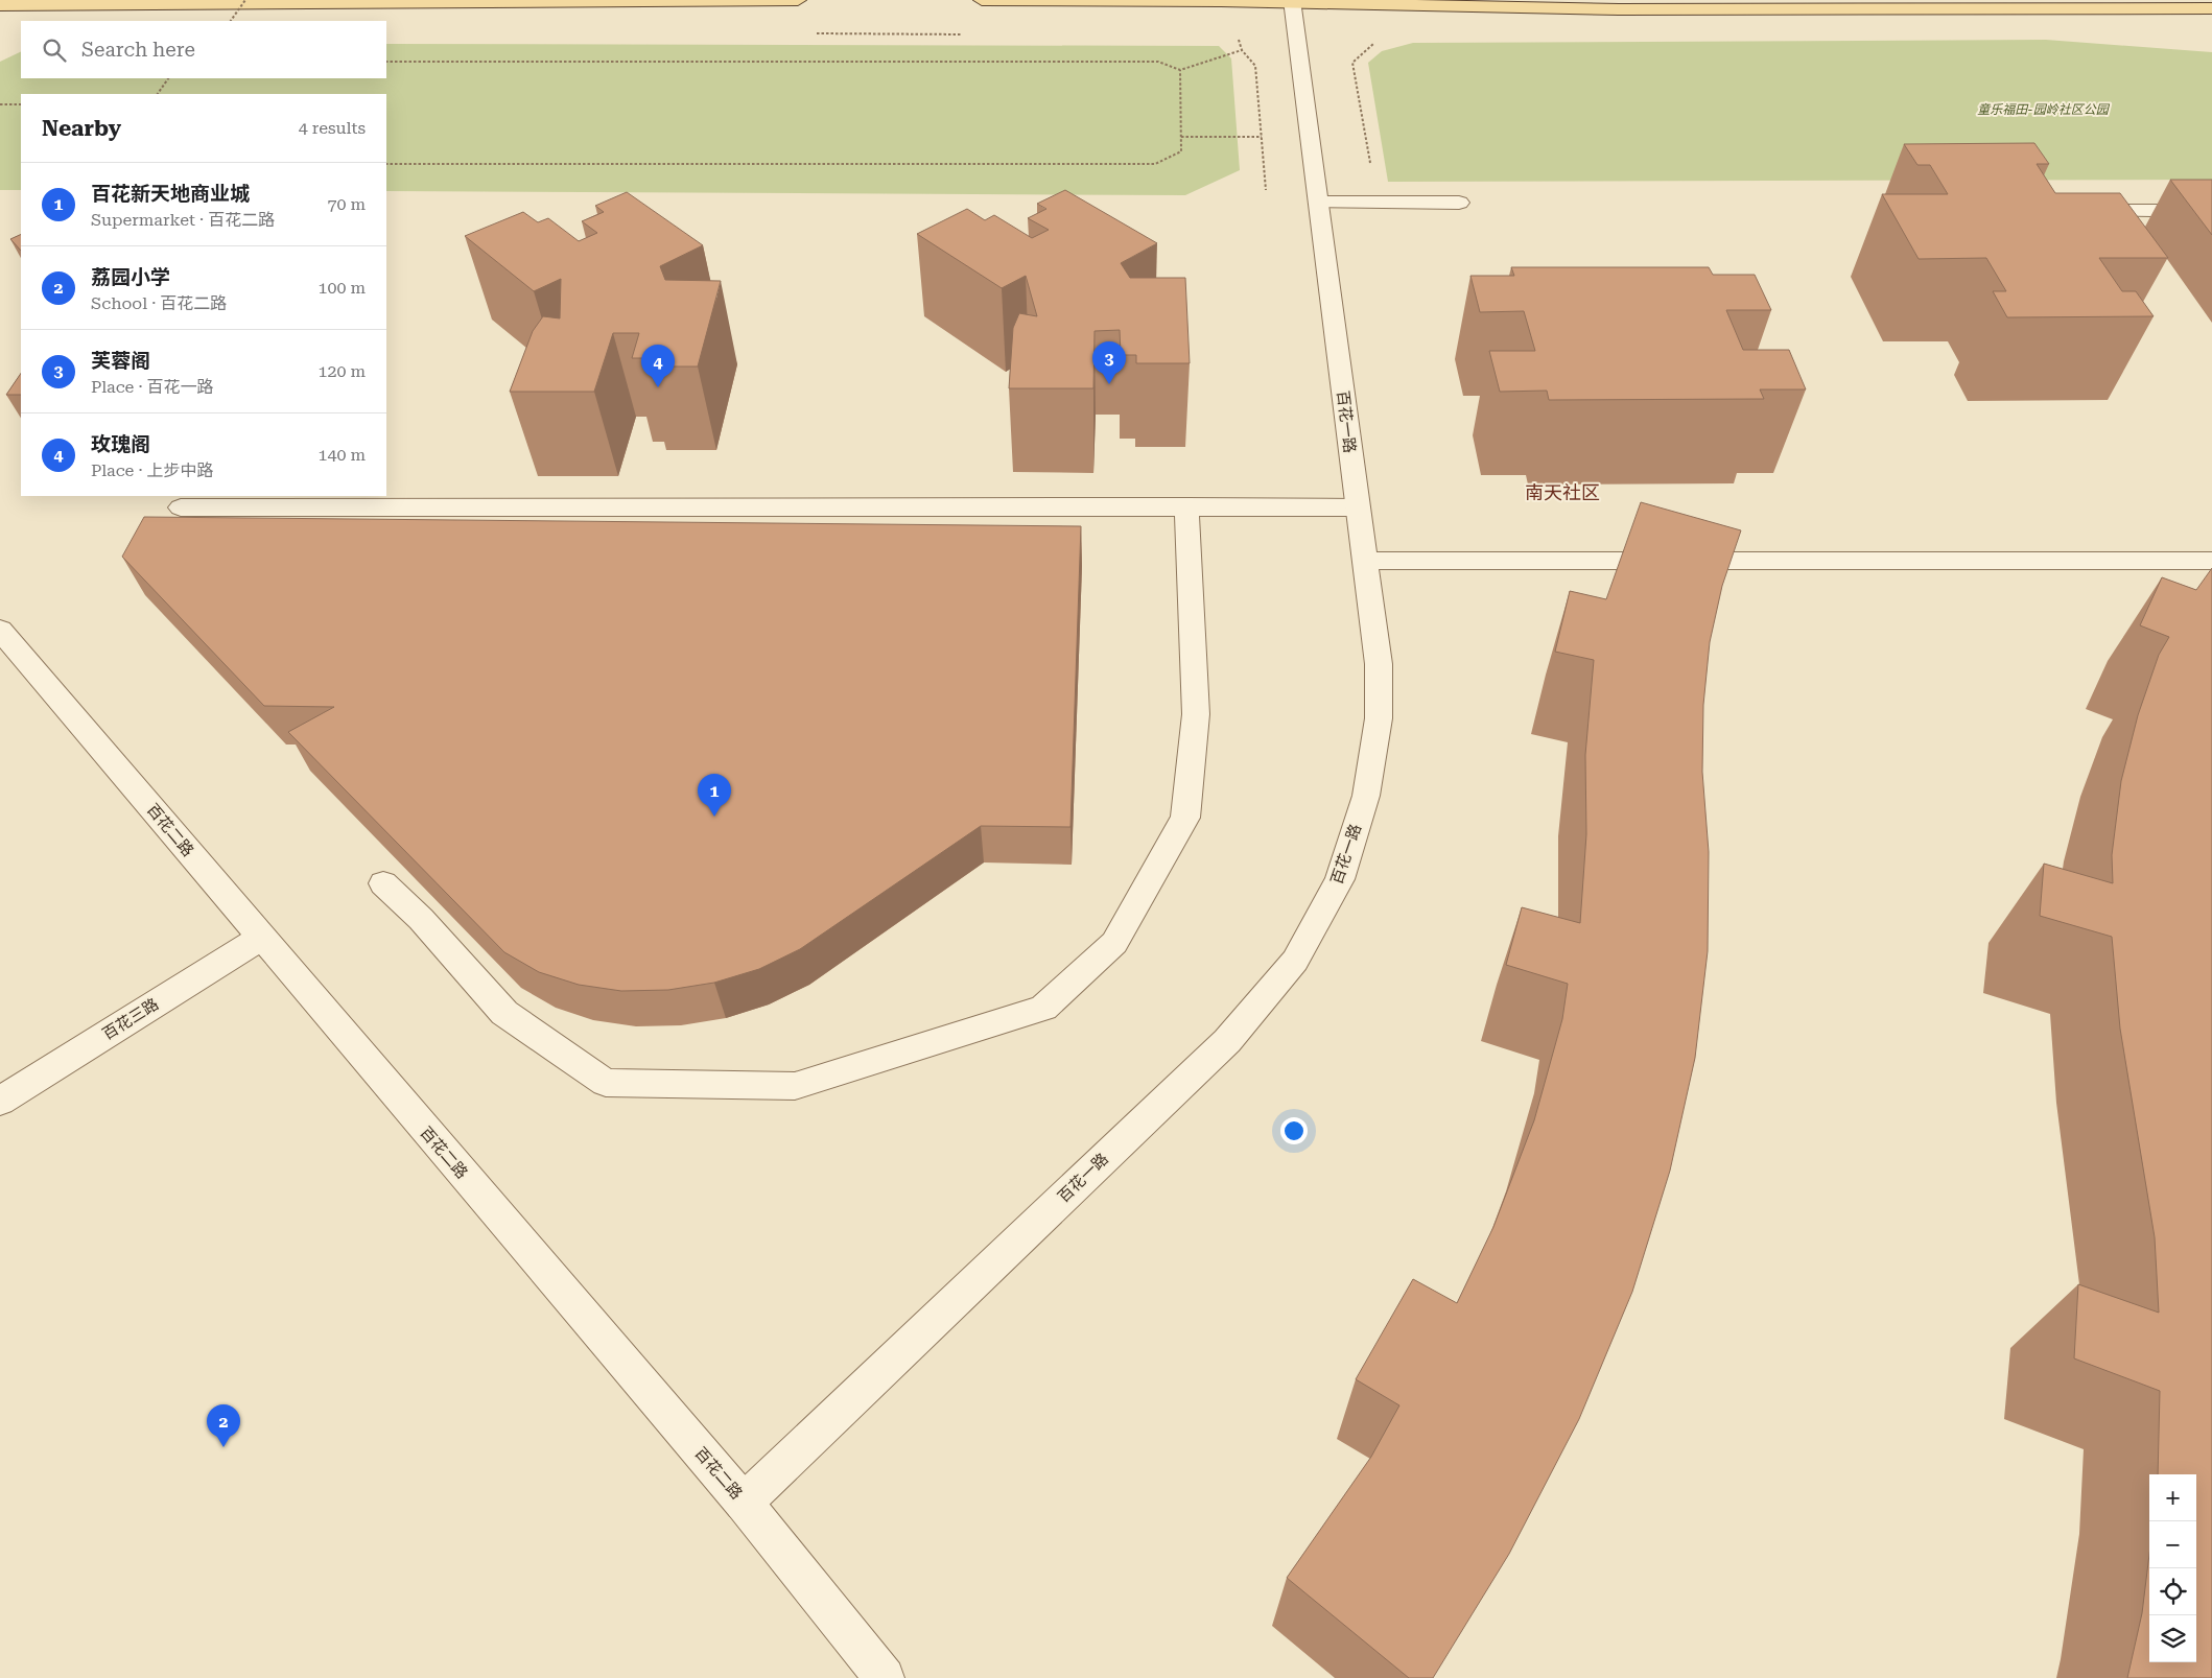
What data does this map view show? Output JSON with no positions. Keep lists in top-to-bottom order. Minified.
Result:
{"streets":{"street":["百花一路","百花二路","百花三路"]},"crossings":[["百花一路","百花二路"],["百花二路","百花三路"]],"districts":["南天社区"],"parks":["童乐福田-园岭社区公园"],"page":{"search":"Search here","heading":["Nearby","4 results"],"list":[{"mark":"1","name":"百花新天地商业城","note":"Supermarket · 百花二路","value":"70 m"},{"mark":"2","name":"荔园小学","note":"School · 百花二路","value":"100 m"},{"mark":"3","name":"芙蓉阁","note":"Place · 百花一路","value":"120 m"},{"mark":"4","name":"玫瑰阁","note":"Place · 上步中路","value":"140 m"}],"pins":["3","4","1","2"],"map_buttons":["+","−"]}}
